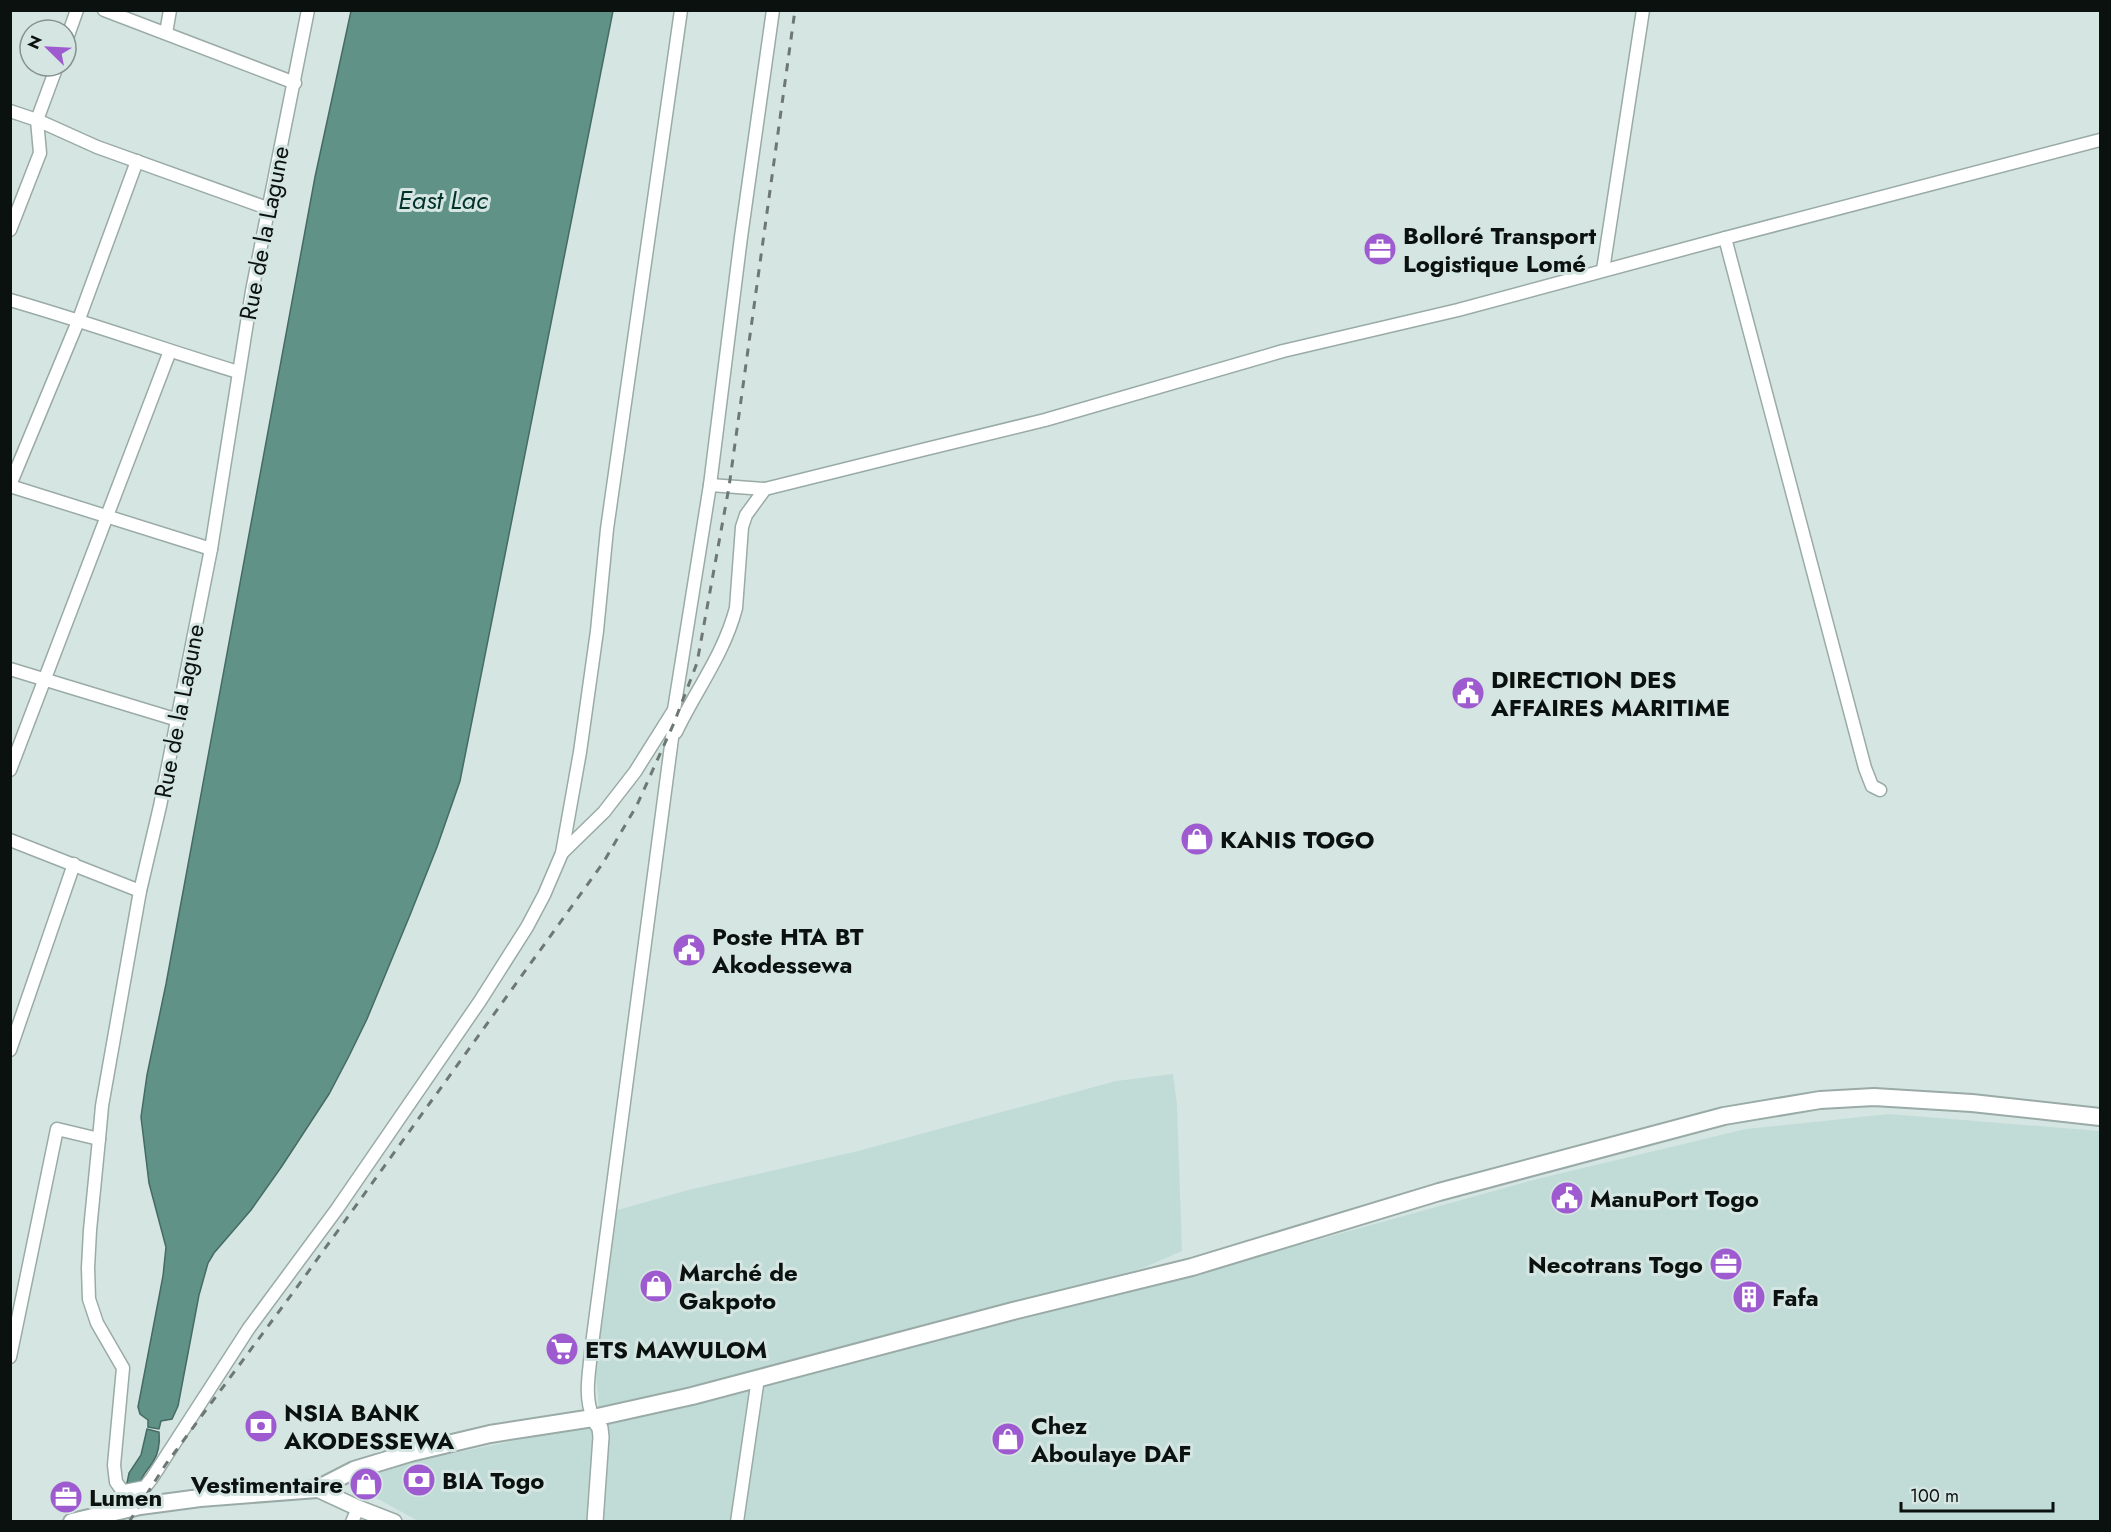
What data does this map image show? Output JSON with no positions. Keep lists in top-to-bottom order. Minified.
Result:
{"streets":{"street":["Rue de la Lagune"]},"water":["East Lac"],"places":{"office":["Bolloré Transport Logistique Lomé","Necotrans Togo","Lumen"],"public building":["DIRECTION DES AFFAIRES MARITIME","Poste HTA BT Akodessewa","ManuPort Togo"],"shop":["KANIS TOGO","Marché de Gakpoto","Chez Aboulaye DAF","Vestimentaire"],"building":["Fafa"],"supermarket":["ETS MAWULOM"],"bank":["NSIA BANK AKODESSEWA","BIA Togo"]},"scale_bar":"100 m","north":"top left"}
